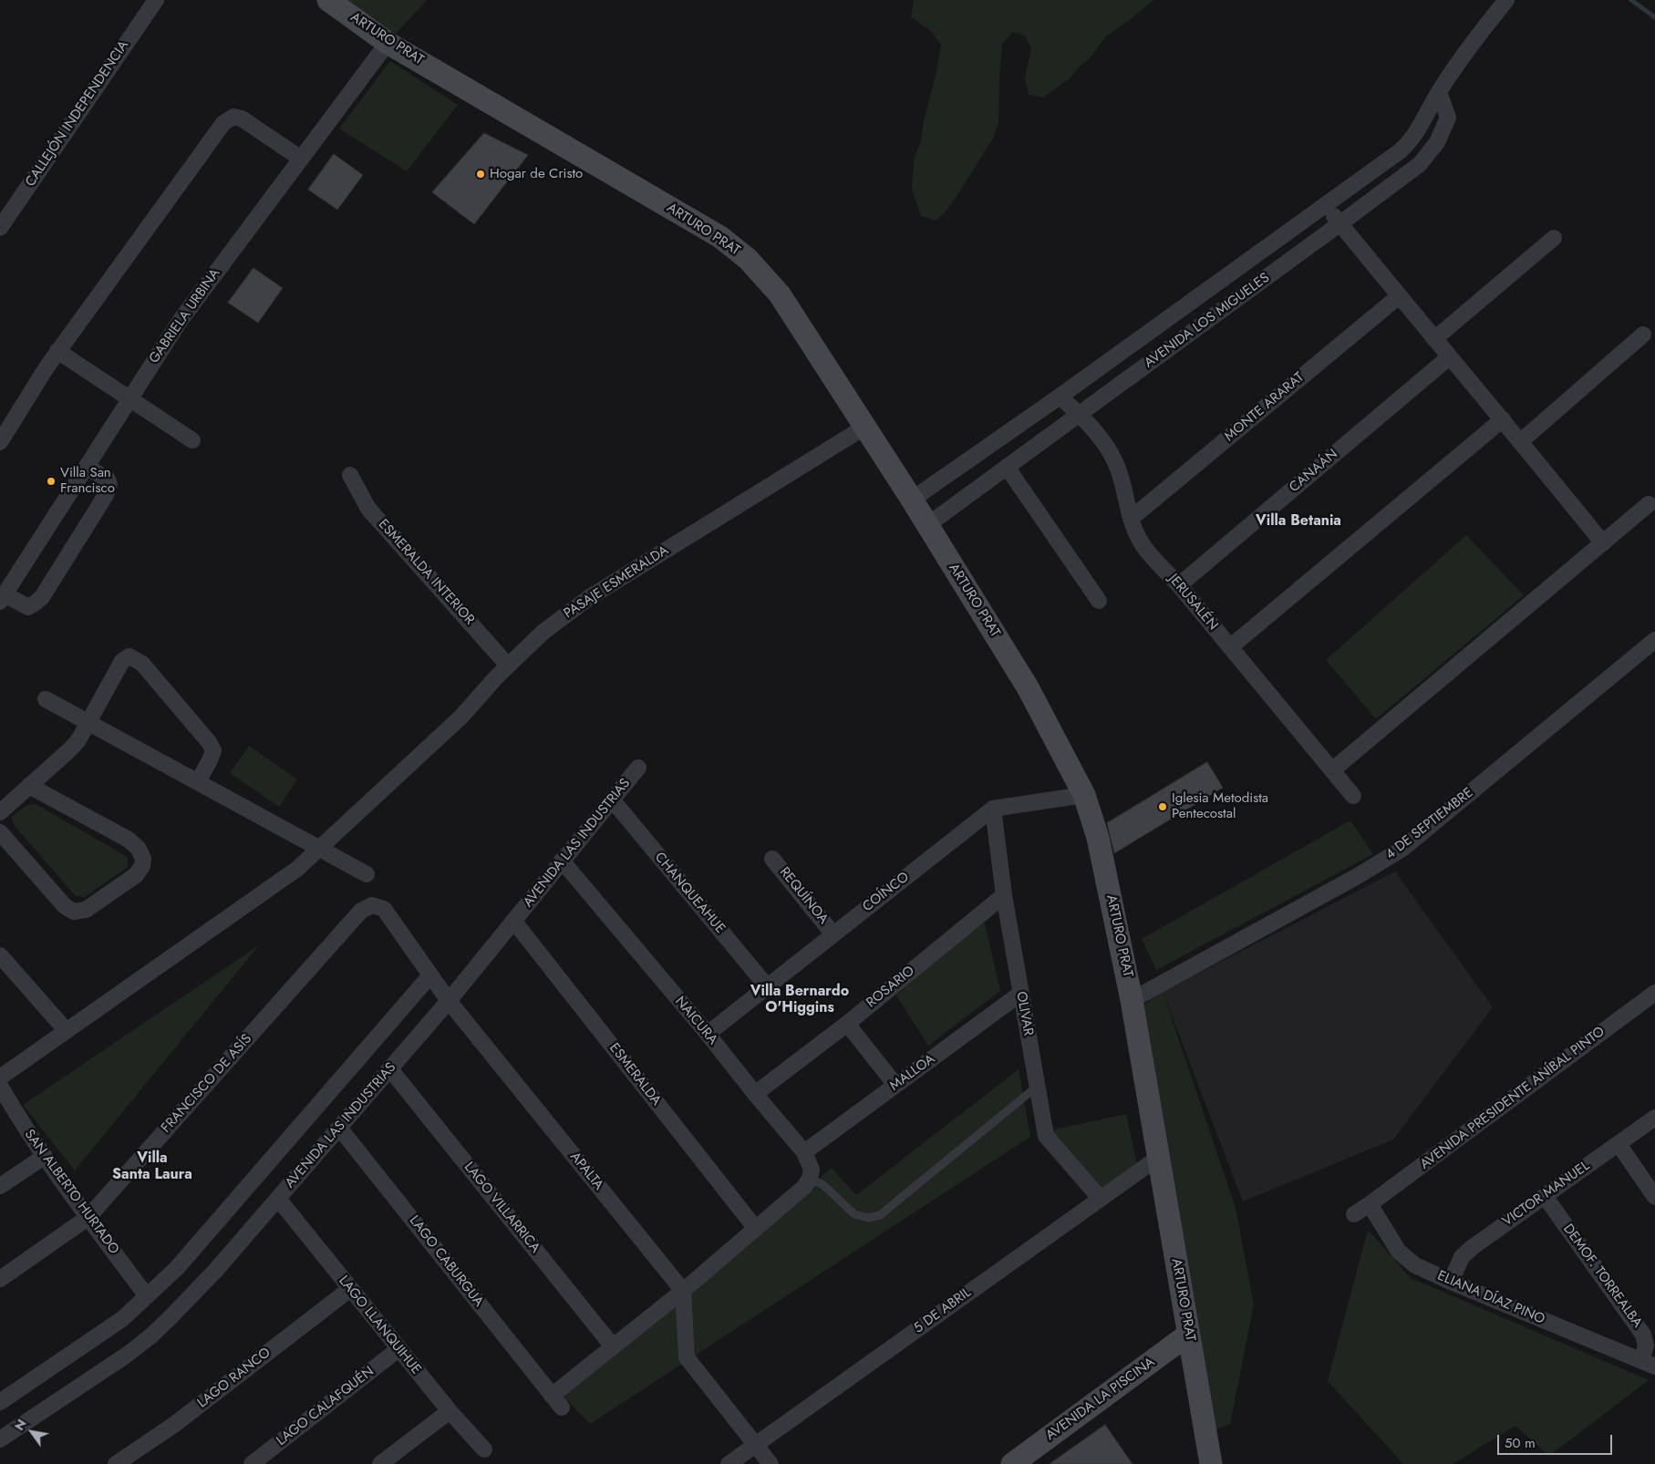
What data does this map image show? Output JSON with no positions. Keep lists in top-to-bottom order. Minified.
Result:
{"streets":{"main road":["ARTURO PRAT","AVENIDA LA PISCINA"],"street":["CALLEJÓN INDEPENDENCIA","GABRIELA URBINA","AVENIDA LOS MIGUELES","MONTE ARARAT","CANAÁN","ESMERALDA INTERIOR","PASAJE ESMERALDA","JERUSALÉN","4 DE SEPTIEMBRE","AVENIDA LAS INDUSTRIAS","COÍNCO","CHANQUEAHUE","REQUÍNOA","ROSARIO","OLIVAR","NAICURA","MALLOA","ESMERALDA","FRANCISCO DE ASÍS","AVENIDA PRESIDENTE ANÍBAL PINTO","APALTA","SAN ALBERTO HURTADO","VICTOR MANUEL","LAGO VILLARRICA","LAGO CABURGUA","DEMOF. TORREALBA","ELIANA DÍAZ PINO","5 DE ABRIL","LAGO LLANQUIHUE","LAGO RANCO","LAGO CALAFQUÉN"]},"crossings":[["ARTURO PRAT","GABRIELA URBINA"],["ARTURO PRAT","AVENIDA LOS MIGUELES"],["ARTURO PRAT","PASAJE ESMERALDA"],["ARTURO PRAT","4 DE SEPTIEMBRE"],["ARTURO PRAT","5 DE ABRIL"],["ARTURO PRAT","AVENIDA LA PISCINA"],["AVENIDA LOS MIGUELES","JERUSALÉN"],["MONTE ARARAT","JERUSALÉN"],["CANAÁN","JERUSALÉN"],["ESMERALDA INTERIOR","PASAJE ESMERALDA"],["AVENIDA LAS INDUSTRIAS","CHANQUEAHUE"],["AVENIDA LAS INDUSTRIAS","NAICURA"],["AVENIDA LAS INDUSTRIAS","ESMERALDA"],["AVENIDA LAS INDUSTRIAS","APALTA"],["AVENIDA LAS INDUSTRIAS","LAGO VILLARRICA"],["AVENIDA LAS INDUSTRIAS","LAGO CABURGUA"],["AVENIDA LAS INDUSTRIAS","LAGO LLANQUIHUE"],["COÍNCO","CHANQUEAHUE"],["COÍNCO","REQUÍNOA"],["COÍNCO","OLIVAR"],["COÍNCO","NAICURA"],["ROSARIO","OLIVAR"],["ROSARIO","NAICURA"],["OLIVAR","MALLOA"],["OLIVAR","5 DE ABRIL"],["NAICURA","MALLOA"],["FRANCISCO DE ASÍS","APALTA"],["FRANCISCO DE ASÍS","SAN ALBERTO HURTADO"],["AVENIDA PRESIDENTE ANÍBAL PINTO","ELIANA DÍAZ PINO"],["APALTA","LAGO CABURGUA"],["VICTOR MANUEL","DEMOF. TORREALBA"],["VICTOR MANUEL","ELIANA DÍAZ PINO"],["LAGO VILLARRICA","LAGO CABURGUA"],["DEMOF. TORREALBA","ELIANA DÍAZ PINO"],["LAGO LLANQUIHUE","LAGO RANCO"],["LAGO LLANQUIHUE","LAGO CALAFQUÉN"]],"districts":["Villa Betania","Villa Bernardo O'Higgins","Villa Santa Laura"],"places":["Hogar de Cristo","Villa San Francisco","Iglesia Metodista Pentecostal"],"scale_bar":"50 m","north":"top left"}
